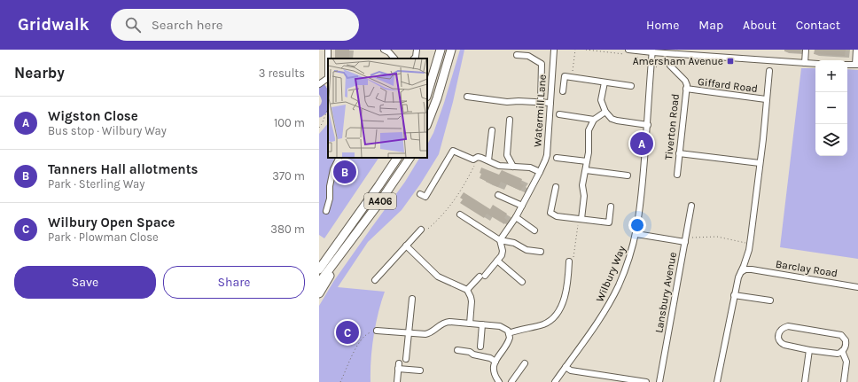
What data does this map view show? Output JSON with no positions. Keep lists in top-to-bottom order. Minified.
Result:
{"streets":{"highway":["A406"],"street":["Giffard Road","Watermill Lane","Tiverton Road","Barclay Road","Wilbury Way","Lansbury Avenue"]},"crossings":[["Giffard Road","Tiverton Road"]],"places":{"transit":["Amersham Avenue"]},"page":{"header":"Gridwalk","search":"Search here","nav":["Home","Map","About","Contact"],"heading":["Nearby","3 results"],"map_buttons":["+","−"],"list":[{"mark":"A","name":"Wigston Close","note":"Bus stop · Wilbury Way","value":"100 m"},{"mark":"B","name":"Tanners Hall allotments","note":"Park · Sterling Way","value":"370 m"},{"mark":"C","name":"Wilbury Open Space","note":"Park · Plowman Close","value":"380 m"}],"pins":["A","B","C"],"buttons":["Save","Share"]}}
